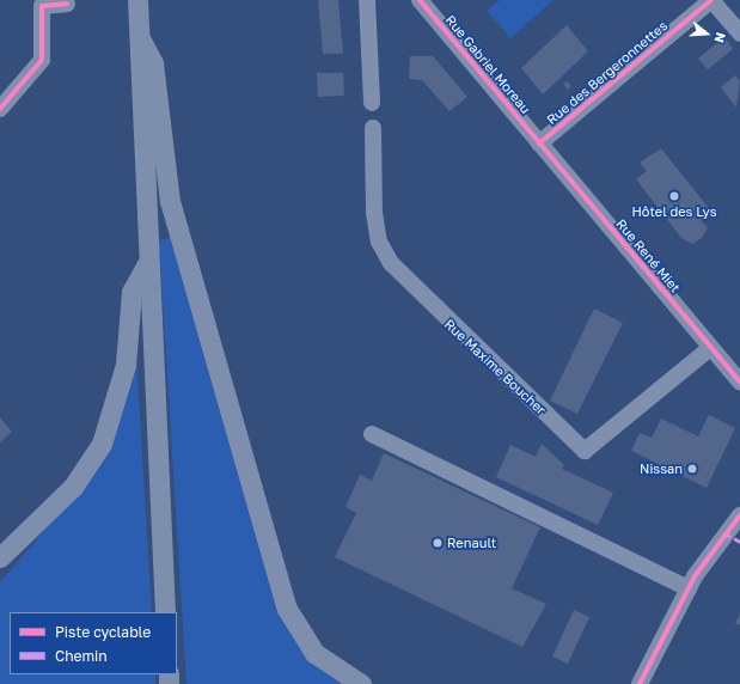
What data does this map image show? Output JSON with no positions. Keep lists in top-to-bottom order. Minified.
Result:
{"streets":{"street":["Rue Gabriel Moreau","Rue des Bergeronnettes","Rue René Miet","Rue Maxime Boucher"]},"crossings":[["Rue Gabriel Moreau","Rue des Bergeronnettes"],["Rue Gabriel Moreau","Rue René Miet"],["Rue des Bergeronnettes","Rue René Miet"],["Rue René Miet","Rue Maxime Boucher"]],"places":["Hôtel des Lys","Nissan","Renault"],"legend":["Piste cyclable","Chemin"],"north":"right"}
